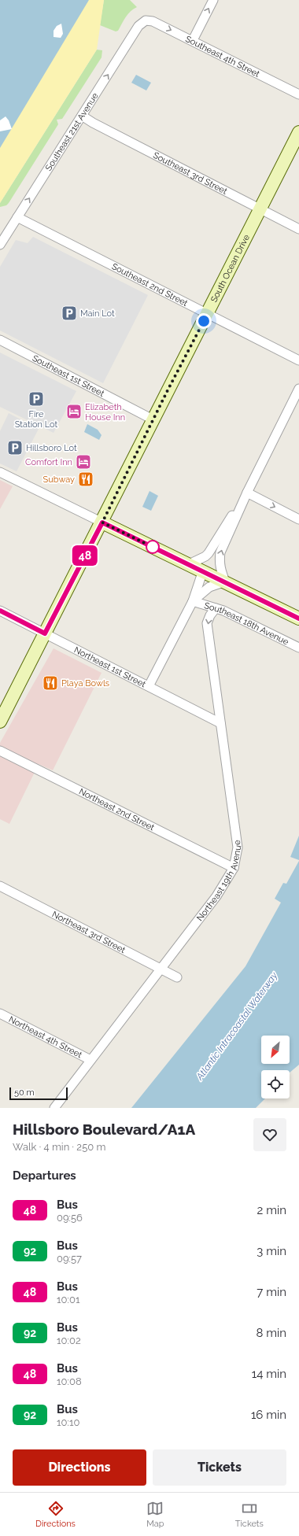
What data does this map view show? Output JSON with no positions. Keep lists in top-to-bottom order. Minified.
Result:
{"streets":{"main road":["South Ocean Drive"],"street":["Southeast 4th Street","Southeast 21st Avenue","Southeast 3rd Street","Southeast 2nd Street","Southeast 1st Street","Southeast 18th Avenue","Northeast 1st Street","Northeast 2nd Street","Northeast 19th Avenue","Northeast 3rd Street","Northeast 4th Street"]},"crossings":[["Southeast 4th Street","Southeast 21st Avenue"],["Southeast 21st Avenue","Southeast 3rd Street"],["Southeast 21st Avenue","Southeast 2nd Street"],["Southeast 3rd Street","South Ocean Drive"],["South Ocean Drive","Southeast 2nd Street"],["South Ocean Drive","Southeast 1st Street"],["South Ocean Drive","Northeast 1st Street"],["Southeast 18th Avenue","Northeast 19th Avenue"],["Northeast 1st Street","Northeast 19th Avenue"],["Northeast 2nd Street","Northeast 19th Avenue"],["Northeast 19th Avenue","Northeast 3rd Street"],["Northeast 19th Avenue","Northeast 4th Street"]],"one_way":["Southeast 21st Avenue"],"water":["Atlantic Intracoastal Waterway"],"places":{"parking":["Main Lot","Fire Station Lot","Hillsboro Lot"],"hotel":["Elizabeth House Inn","Comfort Inn"],"restaurant":["Subway","Playa Bowls"]},"lines":["bus line 48"],"scale_bar":"50 m","north":"bottom left","page":{"on_map":"48","scale":"50 m","heading":[["Hillsboro Boulevard/A1A","Walk · 4 min · 250 m"],"Departures"],"list":[{"mark":"48","name":"Bus","note":"09:56","value":"2 min"},{"mark":"92","name":"Bus","note":"09:57","value":"3 min"},{"mark":"48","name":"Bus","note":"10:01","value":"7 min"},{"mark":"92","name":"Bus","note":"10:02","value":"8 min"},{"mark":"48","name":"Bus","note":"10:08","value":"14 min"},{"mark":"92","name":"Bus","note":"10:10","value":"16 min"}],"buttons":["Directions","Tickets"],"tabs":["Directions","Map","Tickets"]}}
